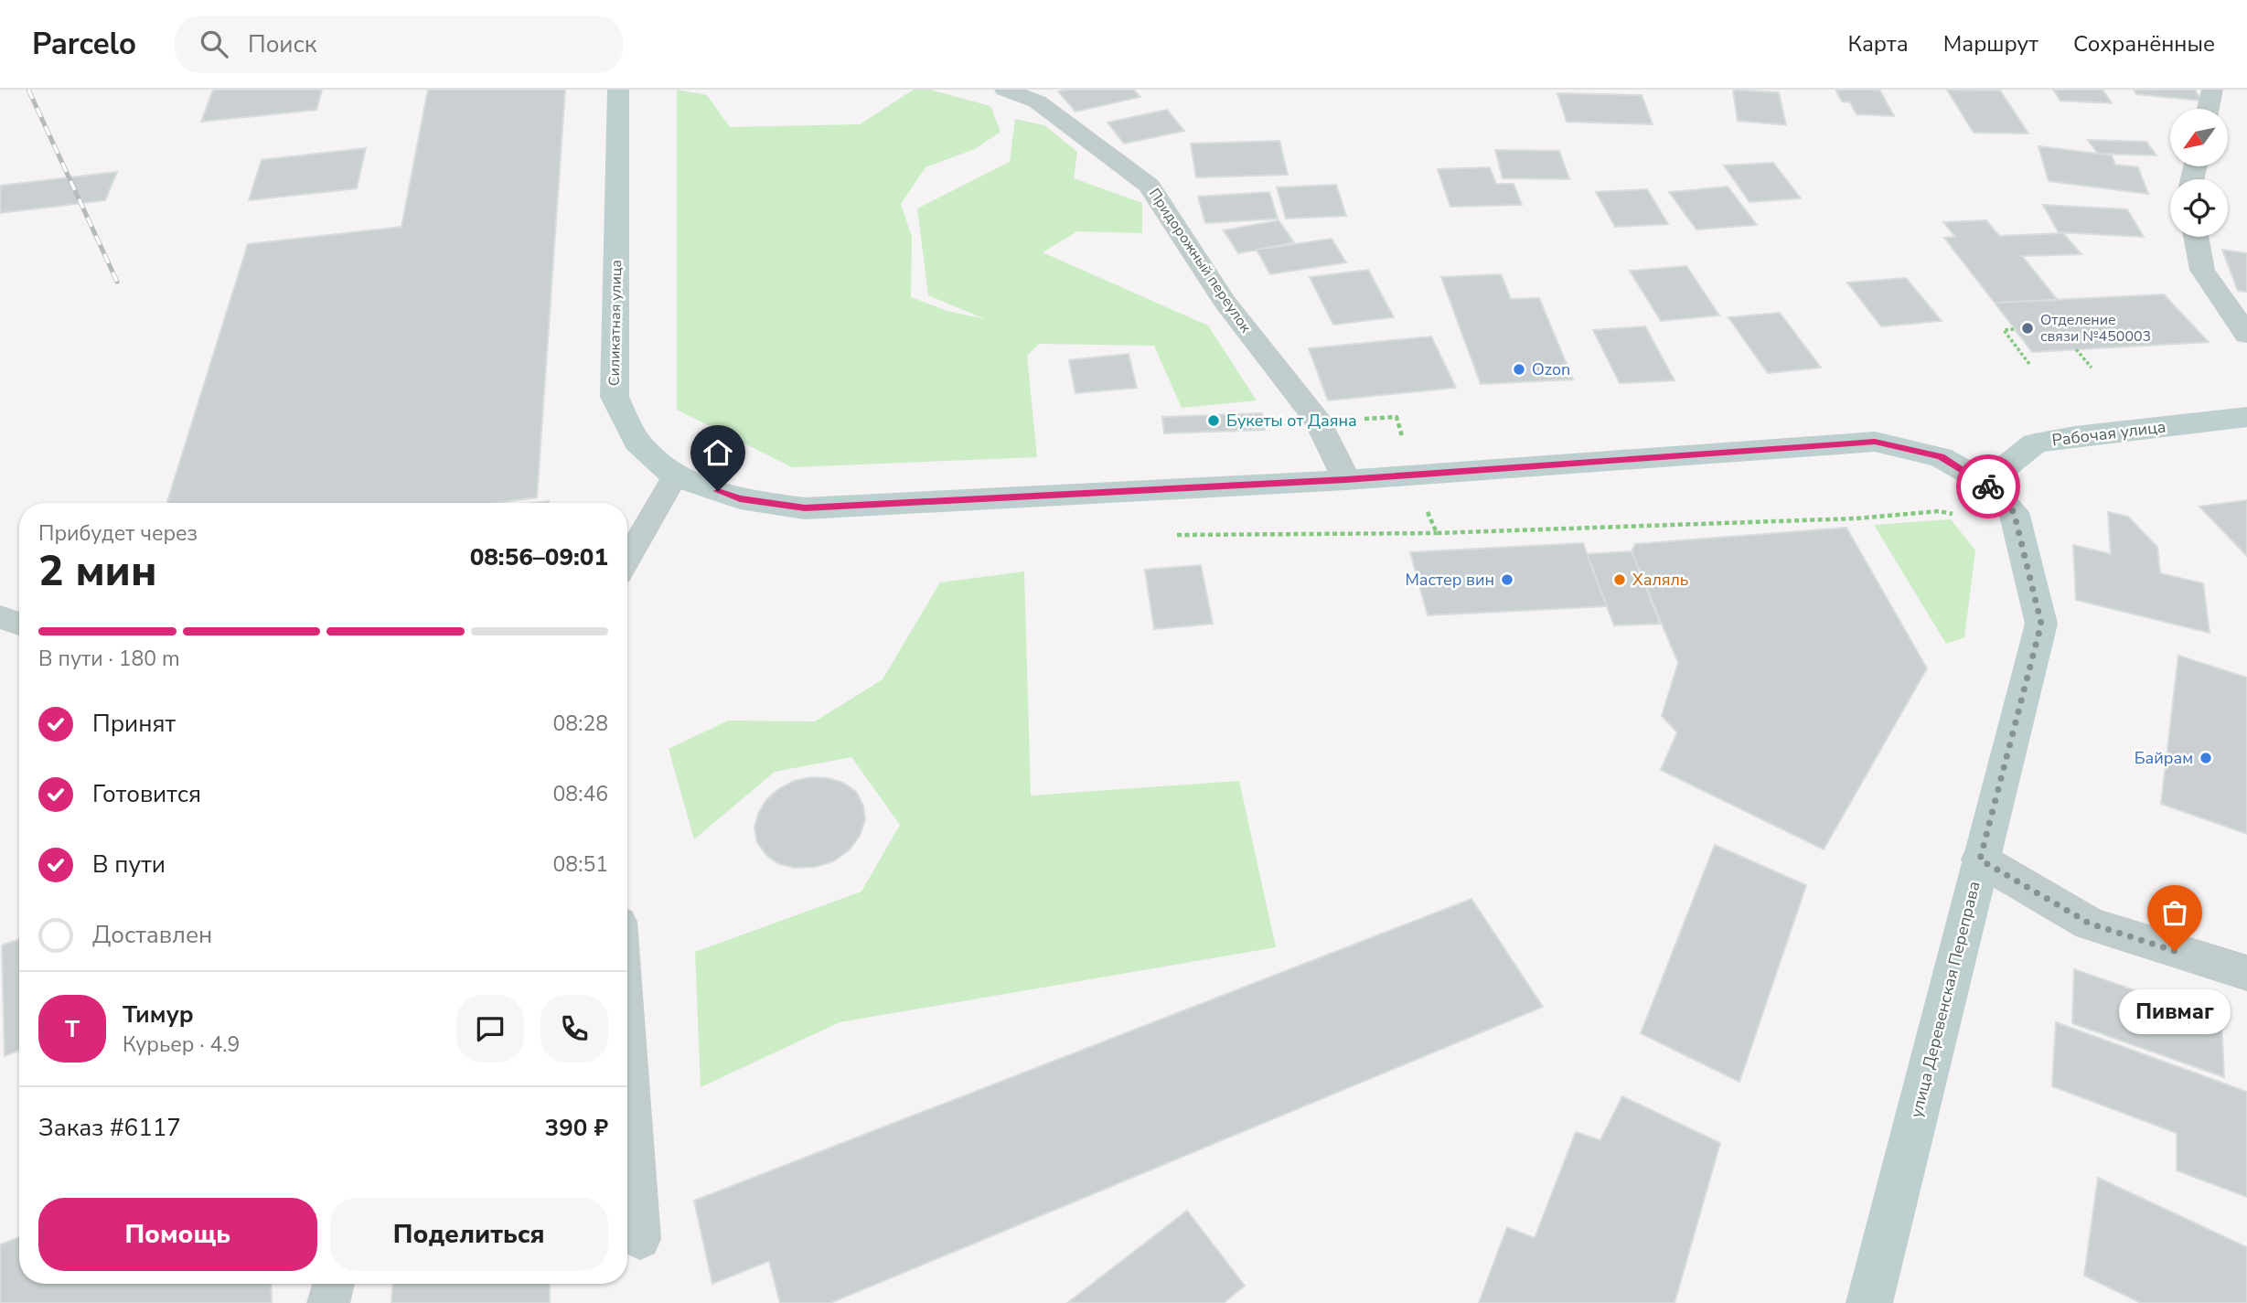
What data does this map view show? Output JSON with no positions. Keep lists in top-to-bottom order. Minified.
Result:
{"streets":{"street":["Придорожный переулок","Силикатная улица","Рабочая улица","улица Деревенская Переправа"]},"crossings":[["Придорожный переулок","Силикатная улица"],["Рабочая улица","улица Деревенская Переправа"]],"places":["Отделение связи №450003","Ozon","Букеты от Даяна","Мастер вин","Халяль","Байрам","Пивмаг"],"north":"bottom left","page":{"header":"Parcelo","search":"Поиск","nav":["Карта","Маршрут","Сохранённые"],"heading":["2 мин","Прибудет через","08:56–09:01"],"panel":["Тимур","Курьер · 4.9","Заказ #6117","390 ₽"],"bar":"В пути · 180 m","list":[["Принят","08:28"],["Готовится","08:46"],["В пути","08:51"],"Доставлен"],"bubble":"Пивмаг","round":"Т","buttons":["Помощь","Поделиться"]}}
